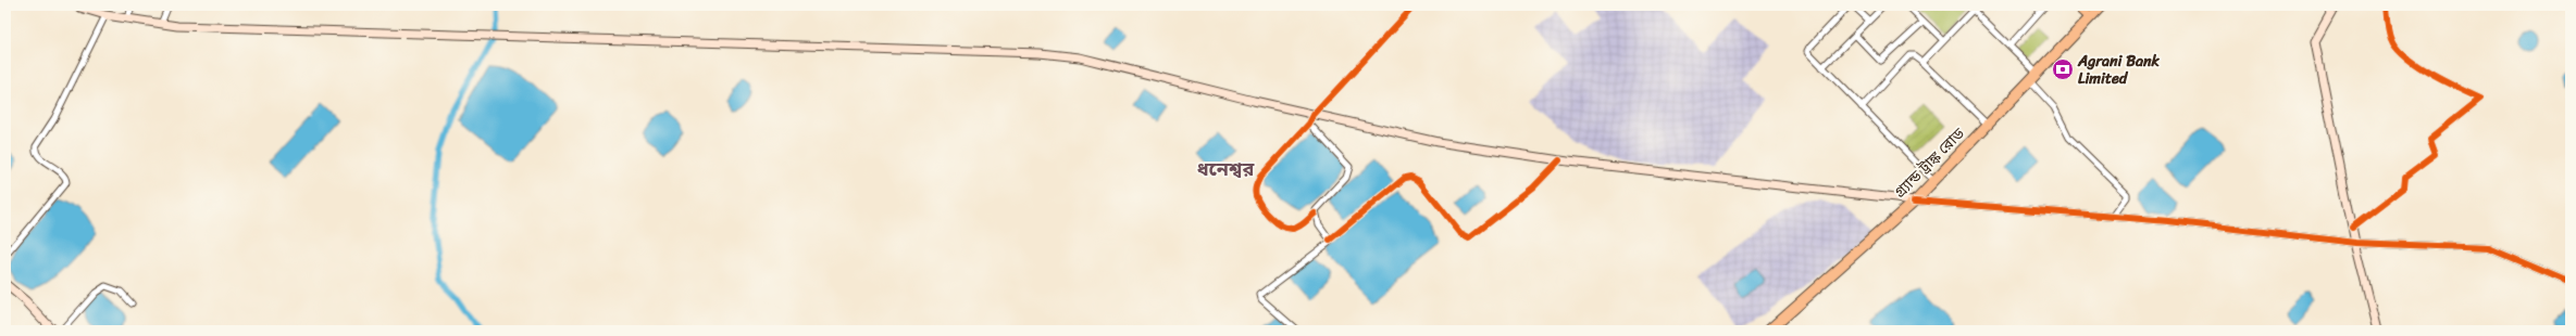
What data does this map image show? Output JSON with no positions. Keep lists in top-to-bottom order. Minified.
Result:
{"streets":{"highway":["গ্র্যান্ড ট্রাঙ্ক রোড"]},"districts":["ধনেশ্বর"],"places":{"bank":["Agrani Bank Limited"]}}
